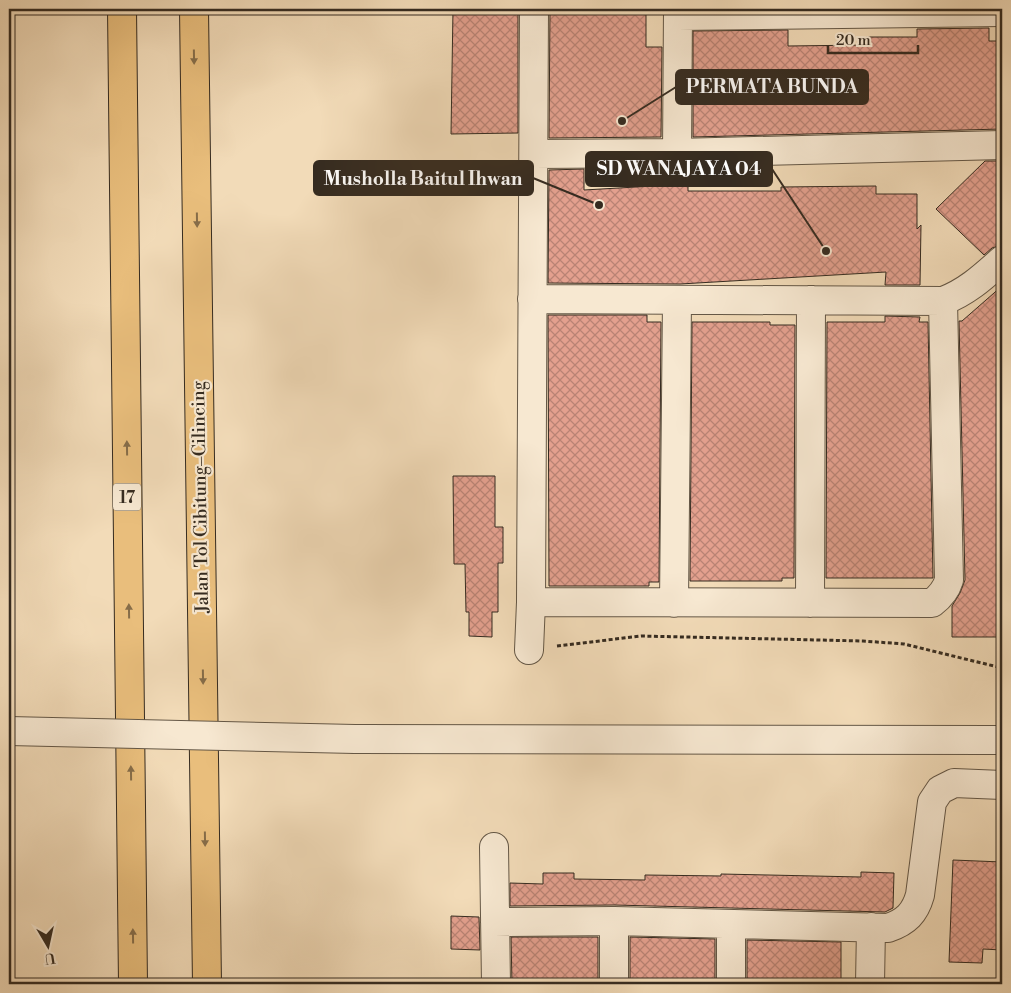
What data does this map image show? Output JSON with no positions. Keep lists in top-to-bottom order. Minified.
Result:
{"streets":{"highway":["17","Jalan Tol Cibitung–Cilincing"]},"places":["PERMATA BUNDA","Musholla Baitul Ihwan","SD WANAJAYA 04"],"scale_bar":"20 m","north":"bottom"}
